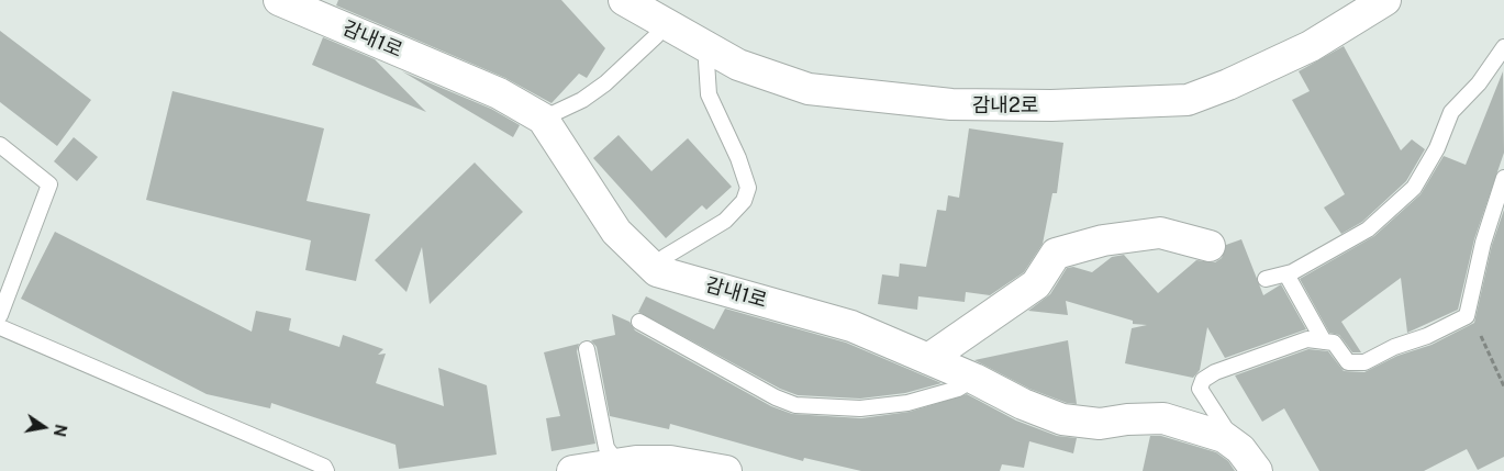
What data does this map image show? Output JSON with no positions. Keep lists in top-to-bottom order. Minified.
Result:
{"streets":{"street":["감내1로","감내2로"]},"north":"right"}
